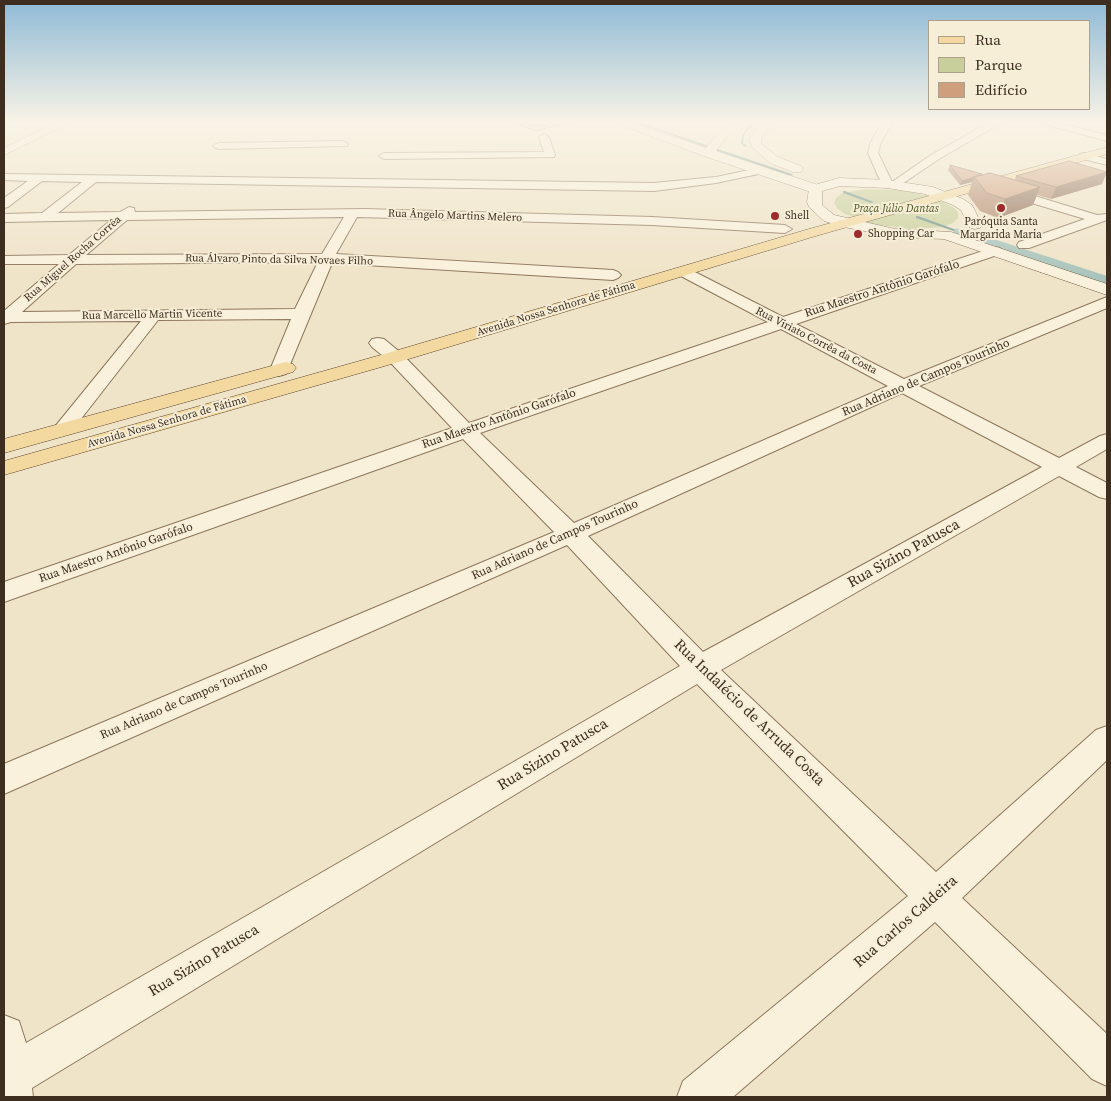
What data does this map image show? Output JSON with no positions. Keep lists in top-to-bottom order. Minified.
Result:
{"streets":{"main road":["Avenida Nossa Senhora de Fátima"],"street":["Rua Ângelo Martins Melero","Rua Miguel Rocha Corrêa","Rua Álvaro Pinto da Silva Novaes Filho","Rua Maestro Antônio Garófalo","Rua Marcello Martin Vicente","Rua Viriato Corrêa da Costa","Rua Adriano de Campos Tourinho","Rua Sizino Patusca","Rua Indalécio de Arruda Costa","Rua Carlos Caldeira"]},"crossings":[["Rua Ângelo Martins Melero","Rua Miguel Rocha Corrêa"],["Rua Ângelo Martins Melero","Avenida Nossa Senhora de Fátima"],["Rua Miguel Rocha Corrêa","Rua Álvaro Pinto da Silva Novaes Filho"],["Rua Miguel Rocha Corrêa","Rua Marcello Martin Vicente"],["Rua Álvaro Pinto da Silva Novaes Filho","Avenida Nossa Senhora de Fátima"],["Rua Maestro Antônio Garófalo","Rua Viriato Corrêa da Costa"],["Rua Maestro Antônio Garófalo","Rua Indalécio de Arruda Costa"],["Avenida Nossa Senhora de Fátima","Rua Viriato Corrêa da Costa"],["Avenida Nossa Senhora de Fátima","Rua Indalécio de Arruda Costa"],["Rua Viriato Corrêa da Costa","Rua Adriano de Campos Tourinho"],["Rua Viriato Corrêa da Costa","Rua Sizino Patusca"],["Rua Adriano de Campos Tourinho","Rua Indalécio de Arruda Costa"],["Rua Sizino Patusca","Rua Indalécio de Arruda Costa"],["Rua Indalécio de Arruda Costa","Rua Carlos Caldeira"]],"parks":["Praça Júlio Dantas"],"places":["Paróquia Santa Margarida Maria","Shell","Shopping Car"],"legend":["Rua","Parque","Edifício"]}
